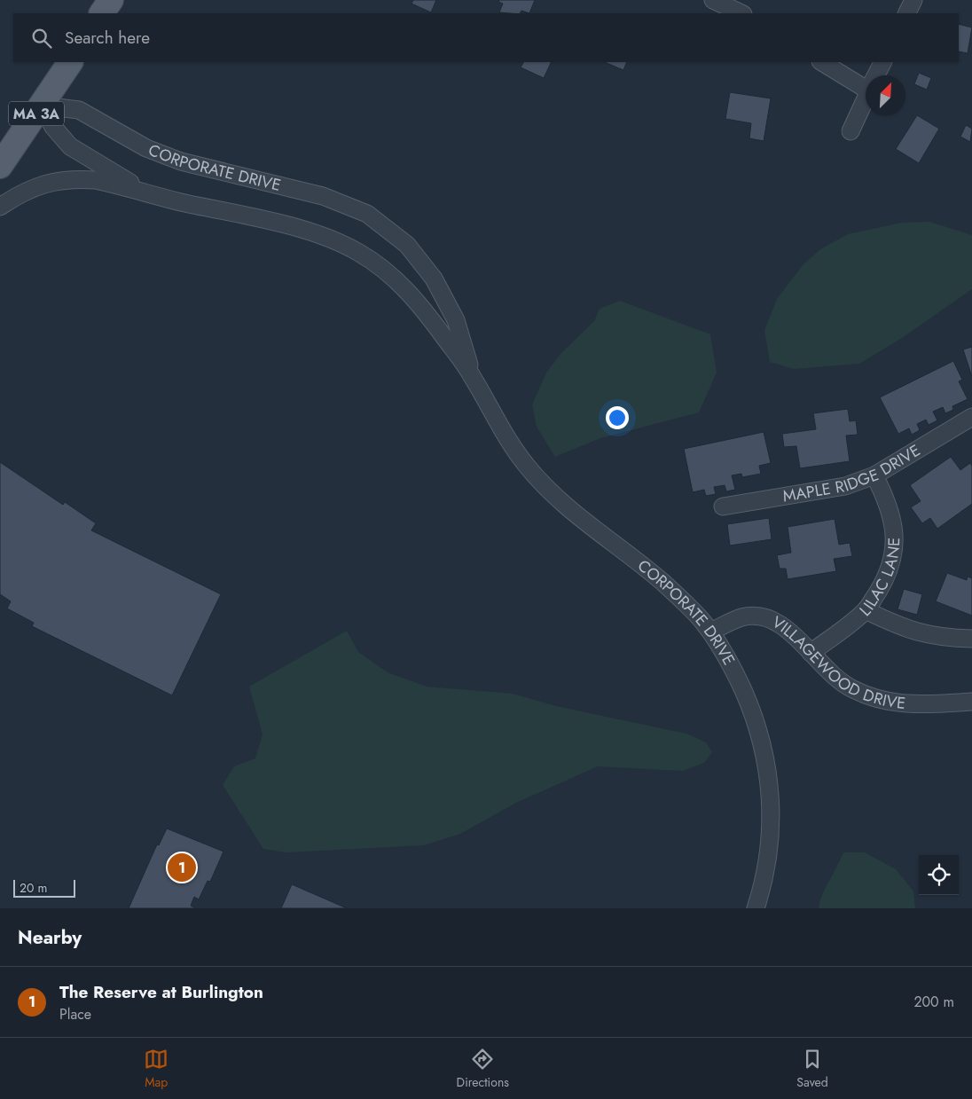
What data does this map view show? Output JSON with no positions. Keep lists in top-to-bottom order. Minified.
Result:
{"streets":{"main road":["MA 3A"],"street":["CORPORATE DRIVE","MAPLE RIDGE DRIVE","LILAC LANE","VILLAGEWOOD DRIVE"]},"crossings":[["MA 3A","CORPORATE DRIVE"],["CORPORATE DRIVE","VILLAGEWOOD DRIVE"],["MAPLE RIDGE DRIVE","LILAC LANE"],["LILAC LANE","VILLAGEWOOD DRIVE"]],"scale_bar":"20 m","north":"top right","page":{"search":"Search here","pins":"1","scale":"20 m","heading":"Nearby","list":[{"mark":"1","name":"The Reserve at Burlington","note":"Place","value":"200 m"}],"nav":["Map","Directions","Saved"]}}
